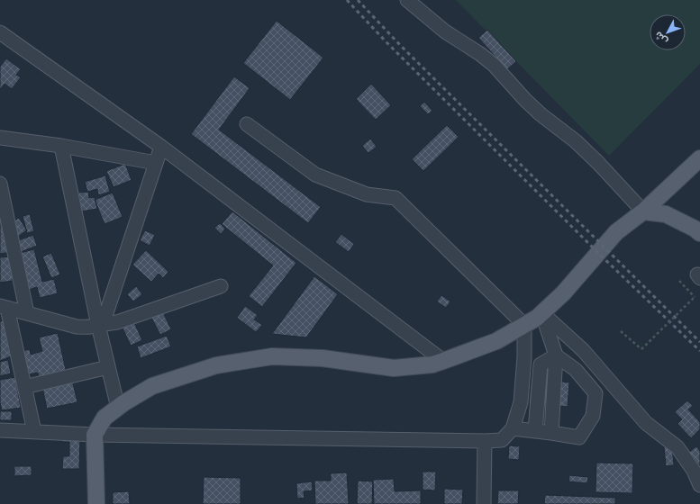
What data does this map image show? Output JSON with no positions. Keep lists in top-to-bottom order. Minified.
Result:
{"north":"bottom left"}
